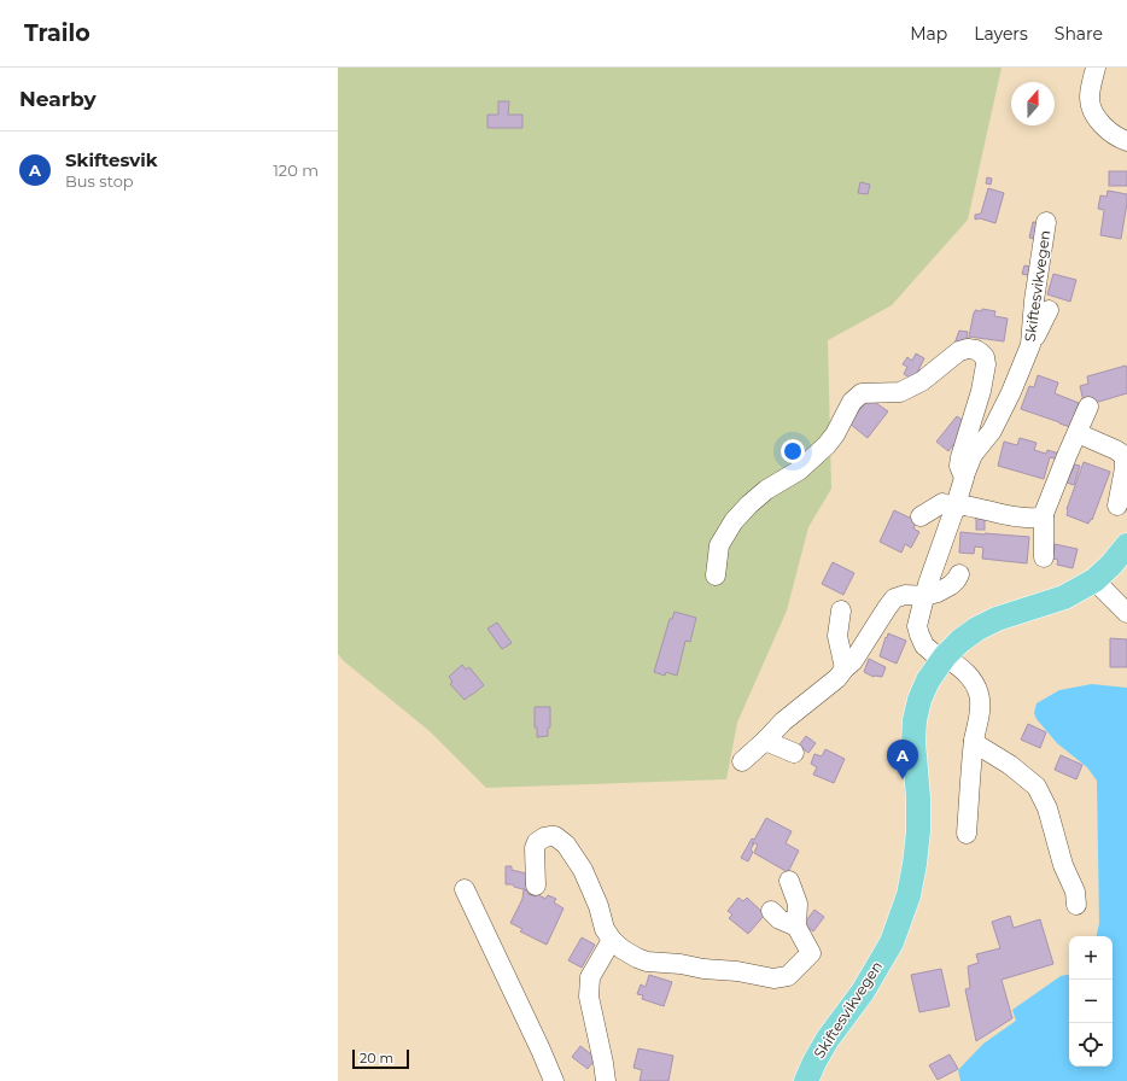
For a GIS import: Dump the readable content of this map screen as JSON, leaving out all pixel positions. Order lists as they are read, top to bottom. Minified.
{"streets":{"main road":["Skiftesvikvegen"]},"scale_bar":"20 m","north":"top","page":{"header":"Trailo","nav":["Map","Layers","Share"],"heading":"Nearby","list":[{"mark":"A","name":"Skiftesvik","note":"Bus stop","value":"120 m"}],"pins":"A","map_buttons":["+","−"],"scale":"20 m"}}
